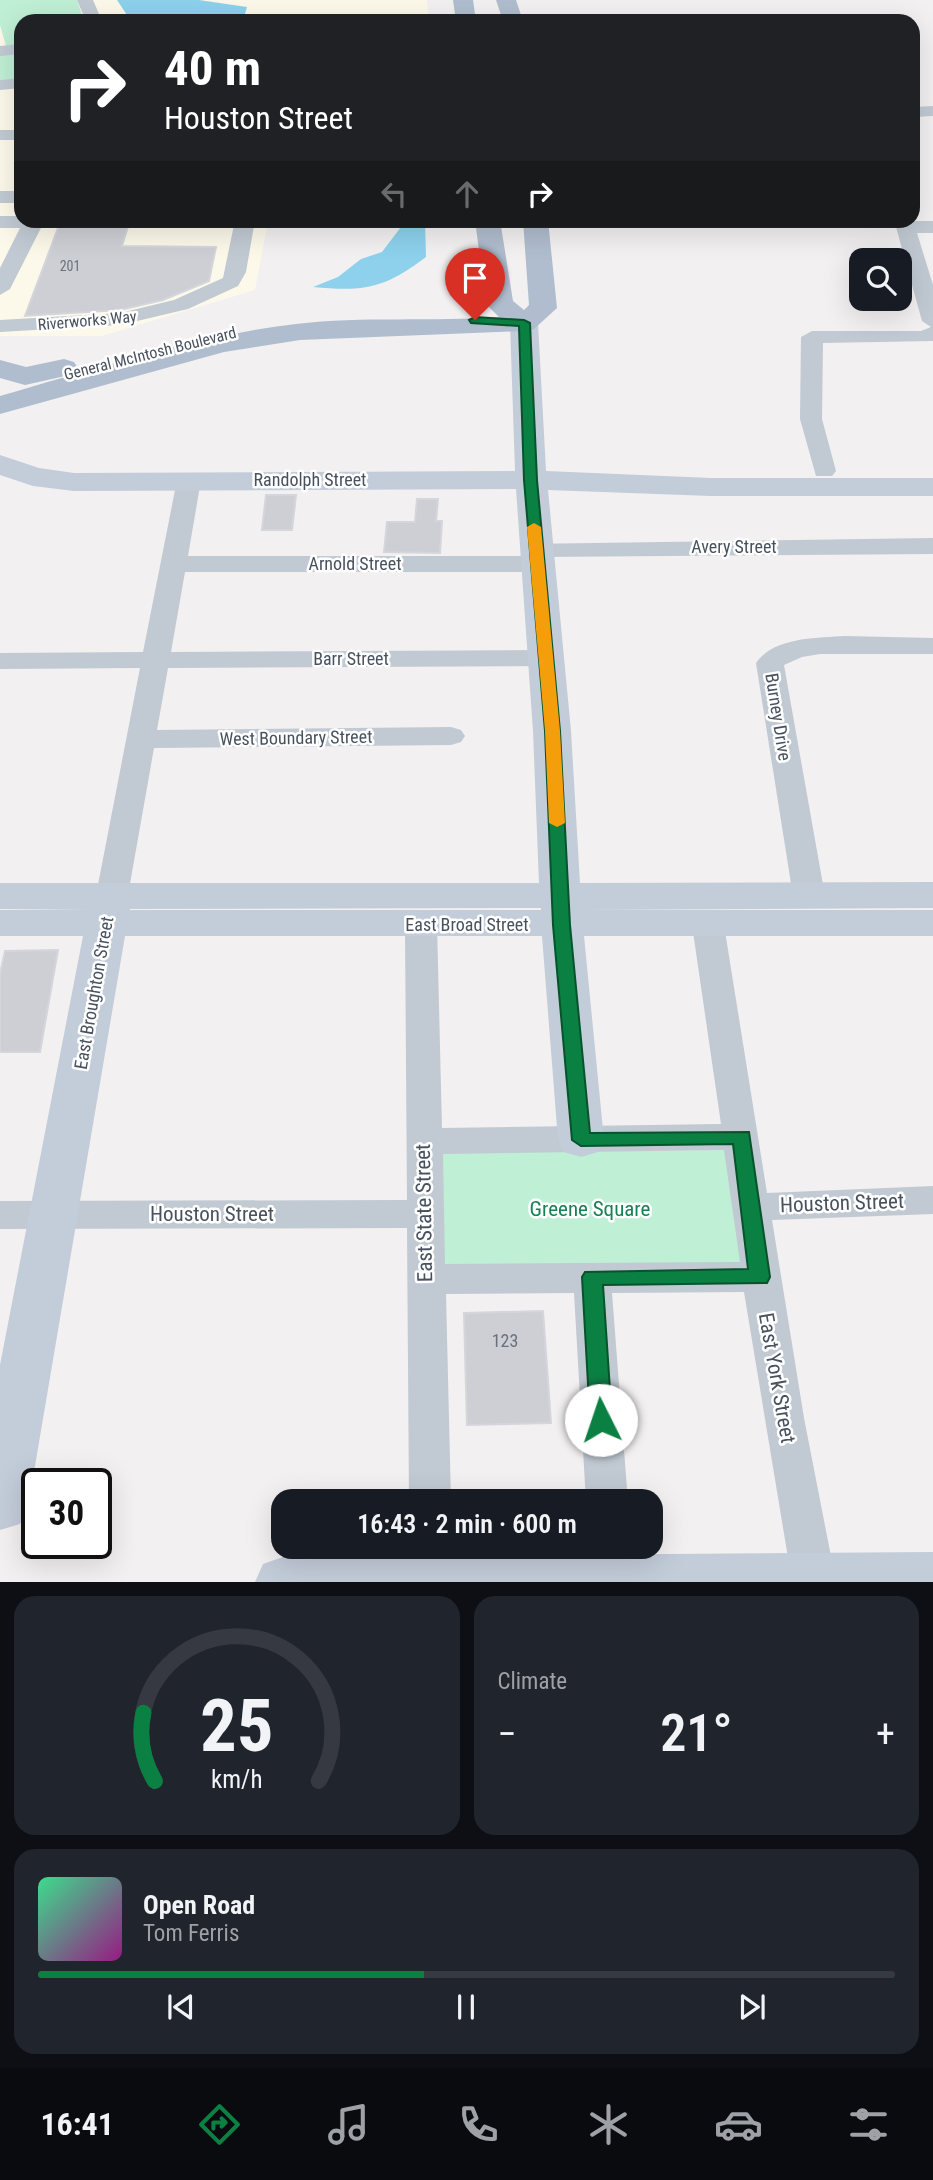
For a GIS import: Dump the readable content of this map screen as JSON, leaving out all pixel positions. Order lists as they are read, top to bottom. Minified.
{"streets":{"main road":["General McIntosh Boulevard","Randolph Street","East Broad Street","East Broughton Street"],"street":["Riverworks Way","Avery Street","Arnold Street","Barr Street","Burney Drive","West Boundary Street","Houston Street","East State Street","East York Street"]},"crossings":[["Randolph Street","East Broughton Street"],["Avery Street","Arnold Street"],["Arnold Street","East Broughton Street"],["Barr Street","East Broughton Street"],["Burney Drive","East Broad Street"],["West Boundary Street","East Broughton Street"],["East Broad Street","East Broughton Street"],["East Broad Street","East State Street"],["East Broad Street","East York Street"],["East Broughton Street","Houston Street"],["Houston Street","East State Street"],["Houston Street","East York Street"]],"parks":["Greene Square"],"house_numbers":["201","123"],"page":{"turn":["40 m","Houston Street"],"limit":"30","trip":"16:43 · 2 min · 600 m","tile":"Climate","heat":["−","21°","+"],"song":["Open Road","Tom Ferris"],"tabs":"16:41","gauge":["25","km/h"]}}
